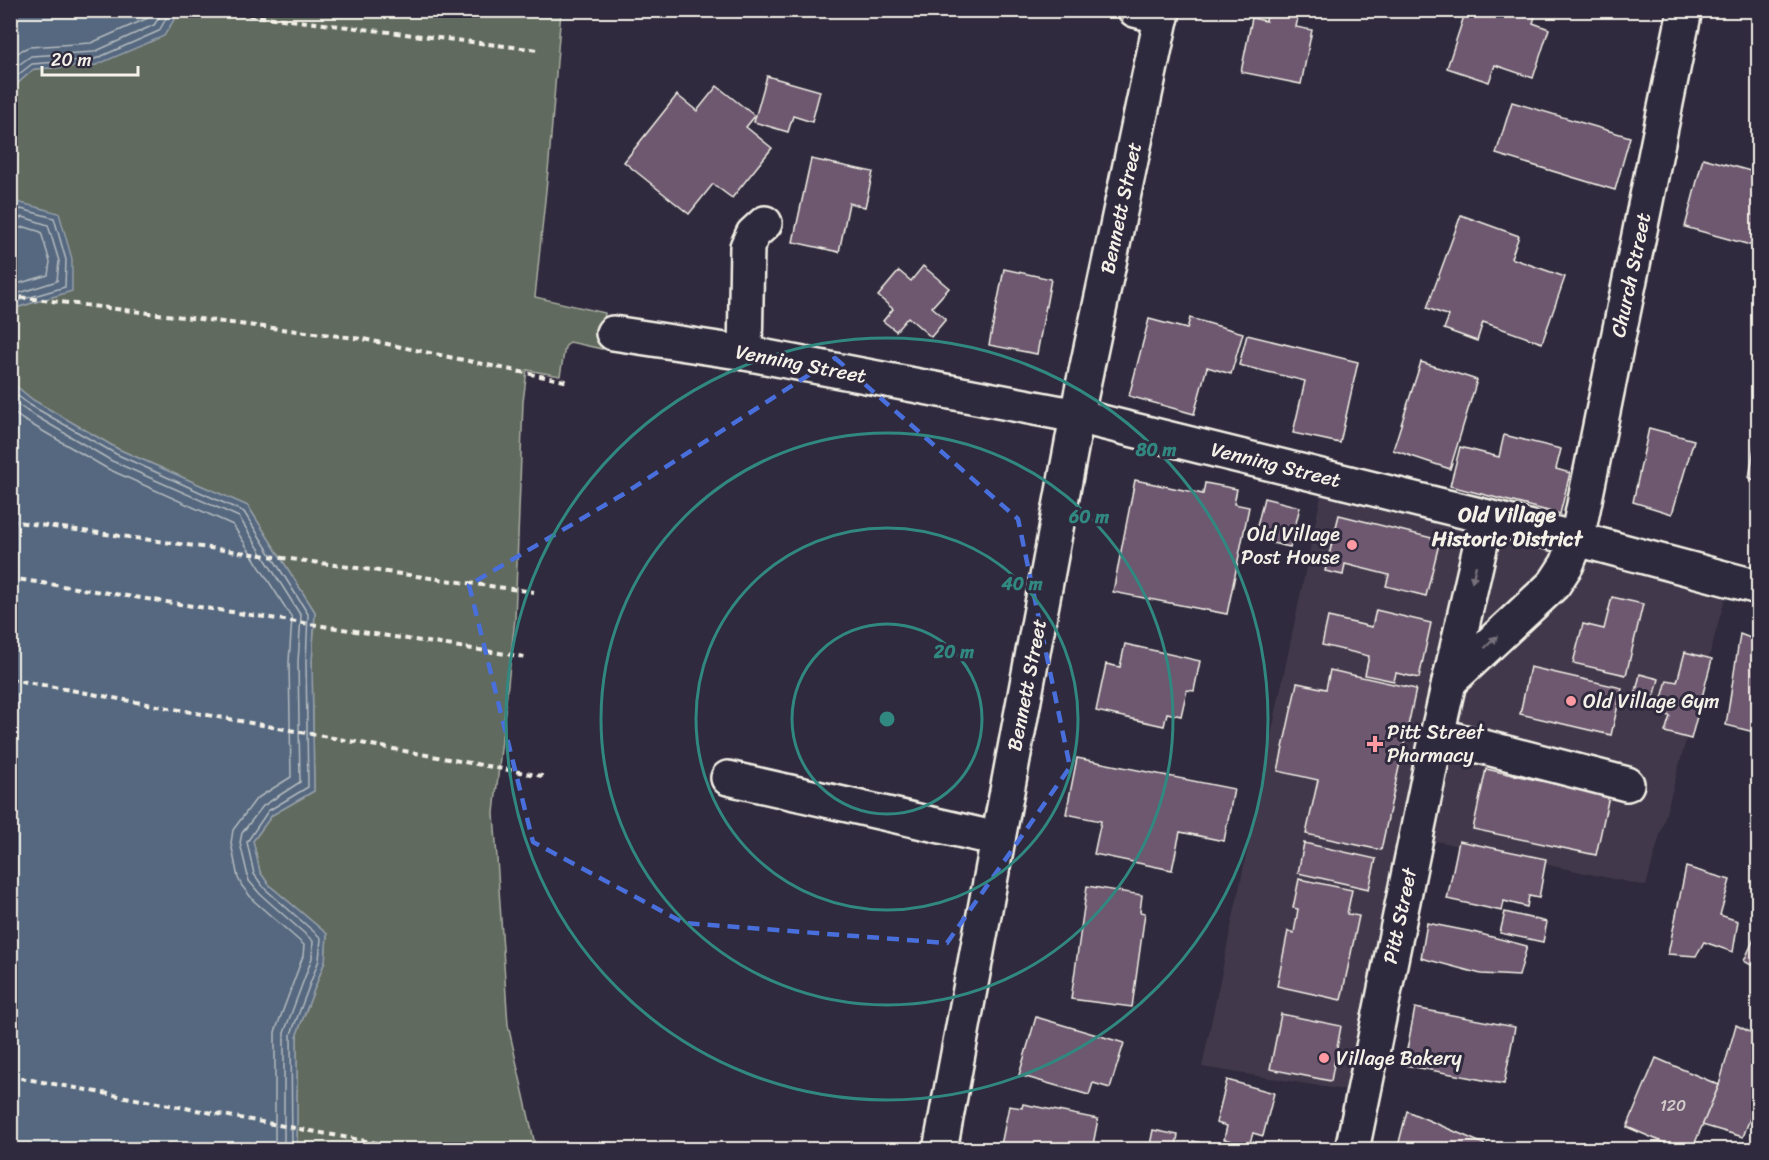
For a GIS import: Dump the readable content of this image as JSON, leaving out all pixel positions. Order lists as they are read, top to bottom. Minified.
{"streets":{"street":["Bennett Street","Church Street","Venning Street","Pitt Street"]},"crossings":[["Bennett Street","Venning Street"],["Church Street","Venning Street"],["Venning Street","Pitt Street"]],"districts":["Old Village Historic District"],"places":{"other":["Old Village Post House","Old Village Gym","Village Bakery"],"health":["Pitt Street Pharmacy"]},"house_numbers":["120"],"scale_bar":"20 m","rings":["80 m","60 m","40 m","20 m"]}
